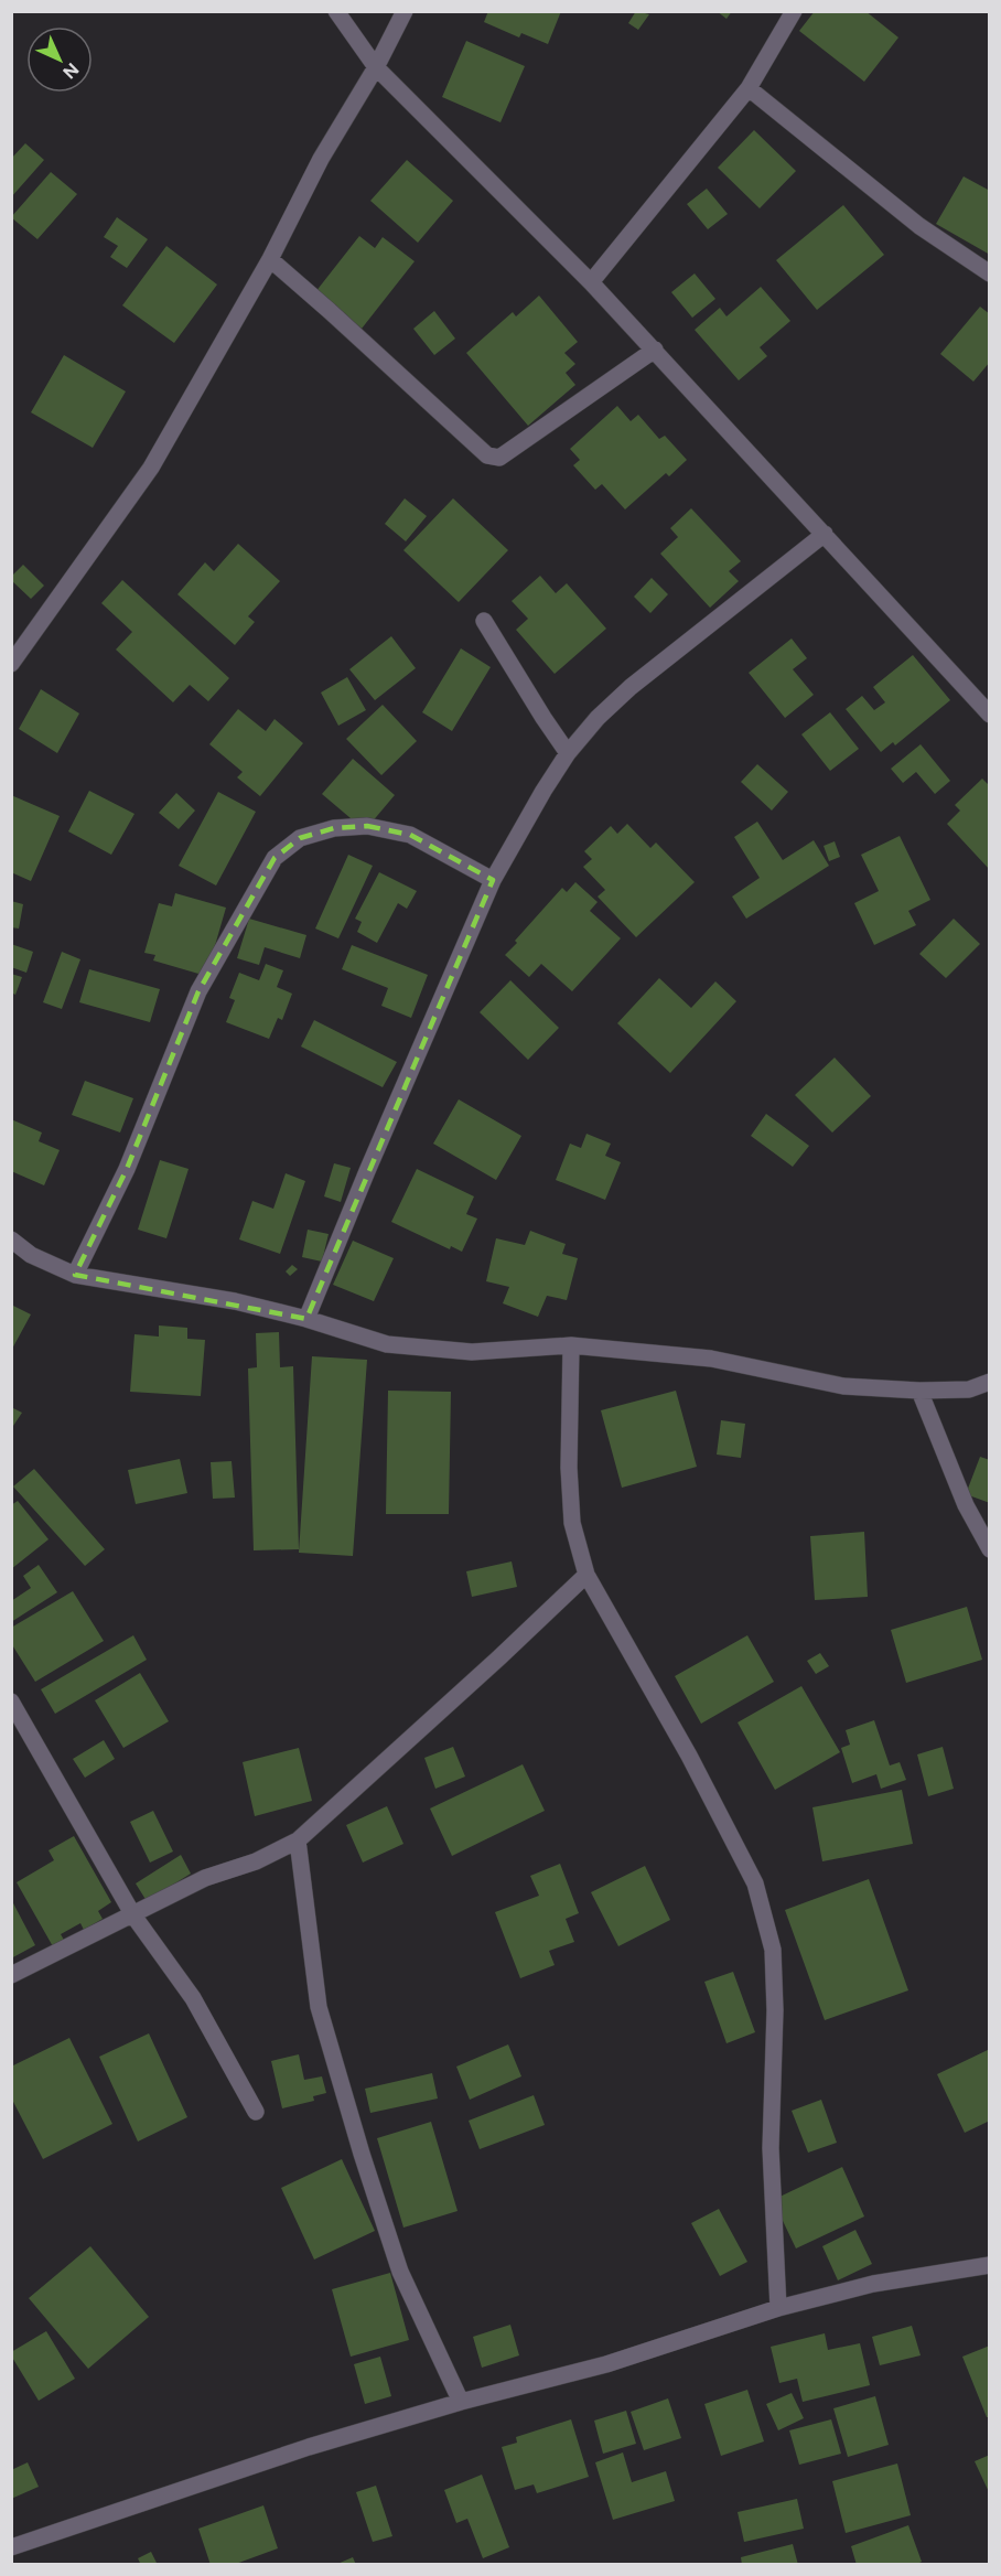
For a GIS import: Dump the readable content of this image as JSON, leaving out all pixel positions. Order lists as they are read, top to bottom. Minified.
{"north":"bottom right"}
